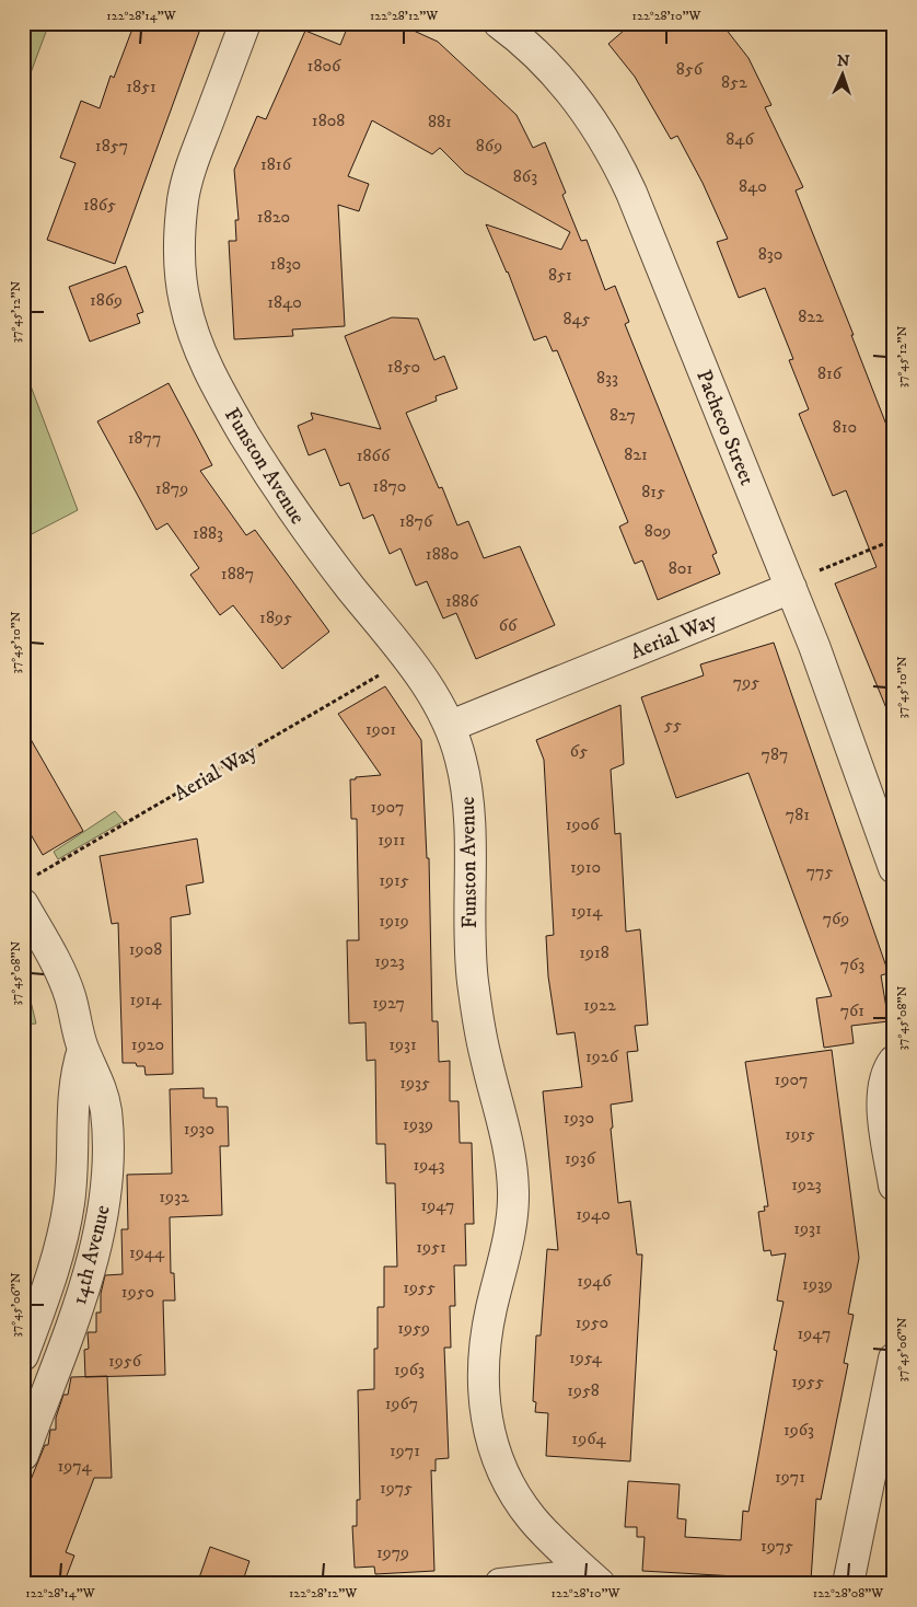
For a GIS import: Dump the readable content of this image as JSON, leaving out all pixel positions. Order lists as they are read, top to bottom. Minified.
{"streets":{"street":["Pacheco Street","Funston Avenue","Aerial Way","14th Avenue"]},"crossings":[["Pacheco Street","Aerial Way"],["Funston Avenue","Aerial Way"]],"house_numbers":["1806","856","852","1851","1808","881","846","1857","869","1816","863","840","1865","1820","830","1830","851","1869","1840","822","845","1850","816","833","827","810","1877","821","1866","1870","1879","815","1876","809","1883","1880","801","1887","1886","1895","66","795","55","1901","65","787","1907","781","1906","1911","1910","775","1915","1914","769","1919","1908","1918","1923","763","1914","1927","1922","761","1920","1931","1926","1907","1935","1930","1939","1930","1915","1936","1943","1923","1932","1947","1940","1931","1951","1944","1946","1939","1955","1950","1950","1959","1947","1954","1956","1963","1955","1958","1967","1963","1964","1971","1974","1971","1975","1975","1979"],"north":"top","coordinates":["122°28'14\"W","122°28'12\"W","122°28'10\"W","37°45'12\"N","37°45'10\"N","37°45'08\"N","37°45'06\"N","122°28'08\"W"]}
